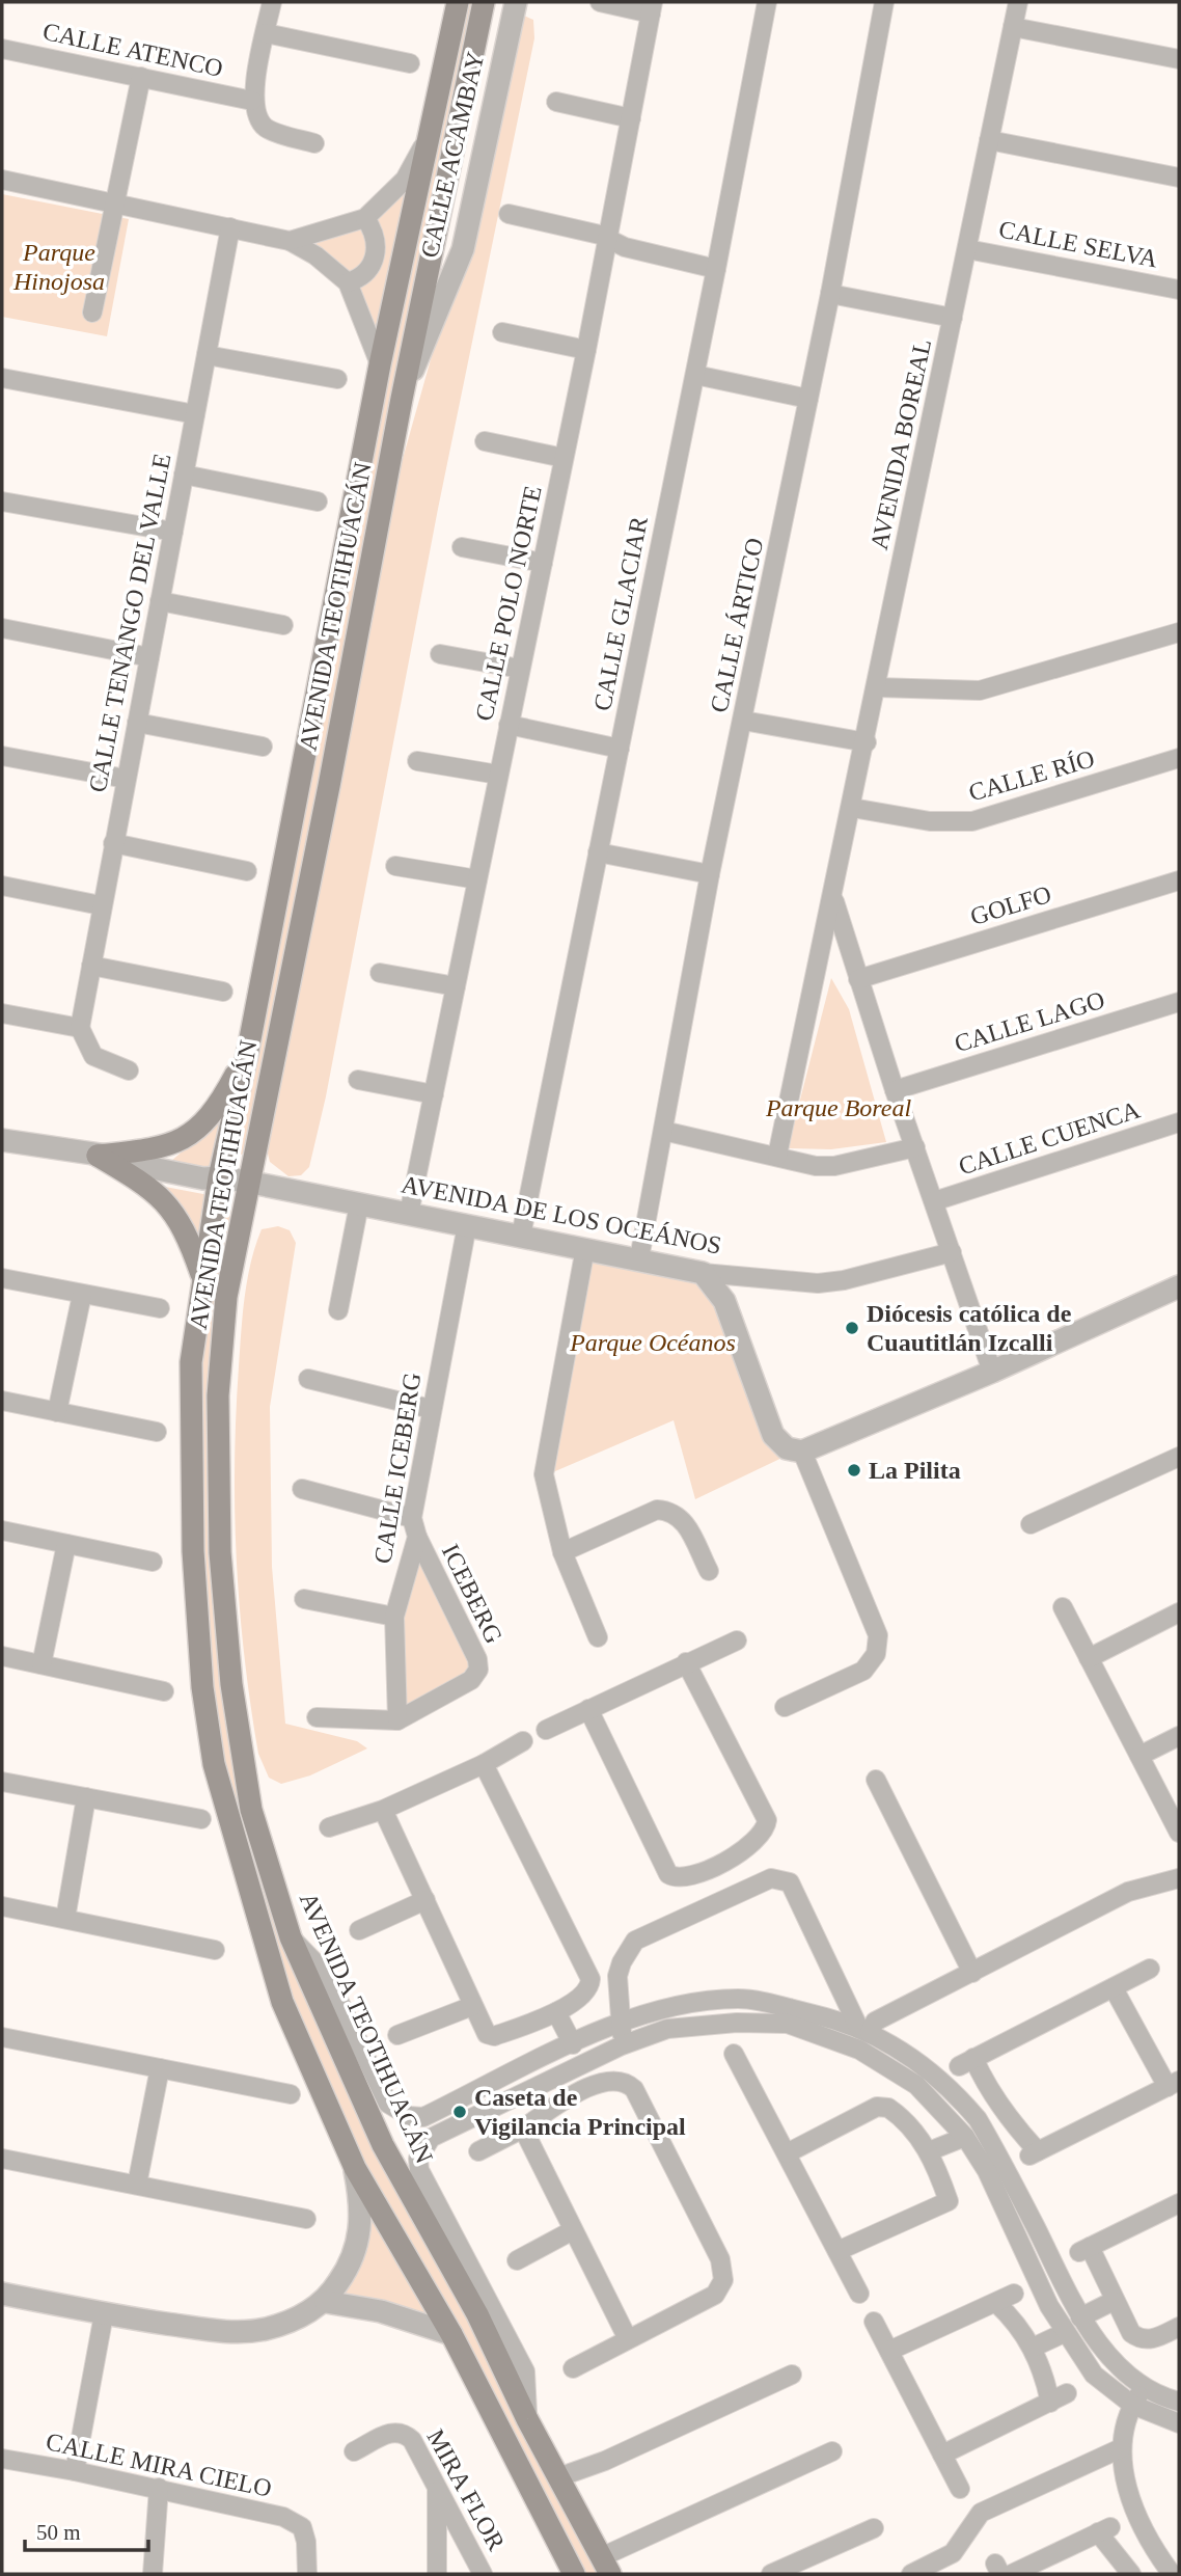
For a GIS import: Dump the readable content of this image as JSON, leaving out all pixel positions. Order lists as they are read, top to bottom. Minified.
{"streets":{"main road":["AVENIDA TEOTIHUACÁN"],"street":["CALLE ATENCO","CALLE ACAMBAY","CALLE SELVA","AVENIDA BOREAL","CALLE POLO NORTE","CALLE GLACIAR","CALLE TENANGO DEL VALLE","CALLE ÁRTICO","CALLE RÍO","GOLFO","CALLE LAGO","CALLE CUENCA","AVENIDA DE LOS OCEÁNOS","CALLE ICEBERG","ICEBERG","CALLE MIRA CIELO","MIRA FLOR"]},"crossings":[["CALLE ACAMBAY","AVENIDA TEOTIHUACÁN"],["CALLE SELVA","AVENIDA BOREAL"],["AVENIDA BOREAL","CALLE RÍO"],["AVENIDA BOREAL","GOLFO"],["AVENIDA BOREAL","CALLE LAGO"],["AVENIDA BOREAL","CALLE CUENCA"],["AVENIDA BOREAL","AVENIDA DE LOS OCEÁNOS"],["CALLE POLO NORTE","AVENIDA DE LOS OCEÁNOS"],["AVENIDA TEOTIHUACÁN","AVENIDA DE LOS OCEÁNOS"],["CALLE GLACIAR","AVENIDA DE LOS OCEÁNOS"],["CALLE ÁRTICO","AVENIDA DE LOS OCEÁNOS"],["AVENIDA DE LOS OCEÁNOS","CALLE ICEBERG"],["CALLE ICEBERG","ICEBERG"]],"parks":["Parque Hinojosa","Parque Boreal","Parque Océanos"],"places":["Diócesis católica de Cuautitlán Izcalli","La Pilita","Caseta de Vigilancia Principal"],"scale_bar":"50 m"}
